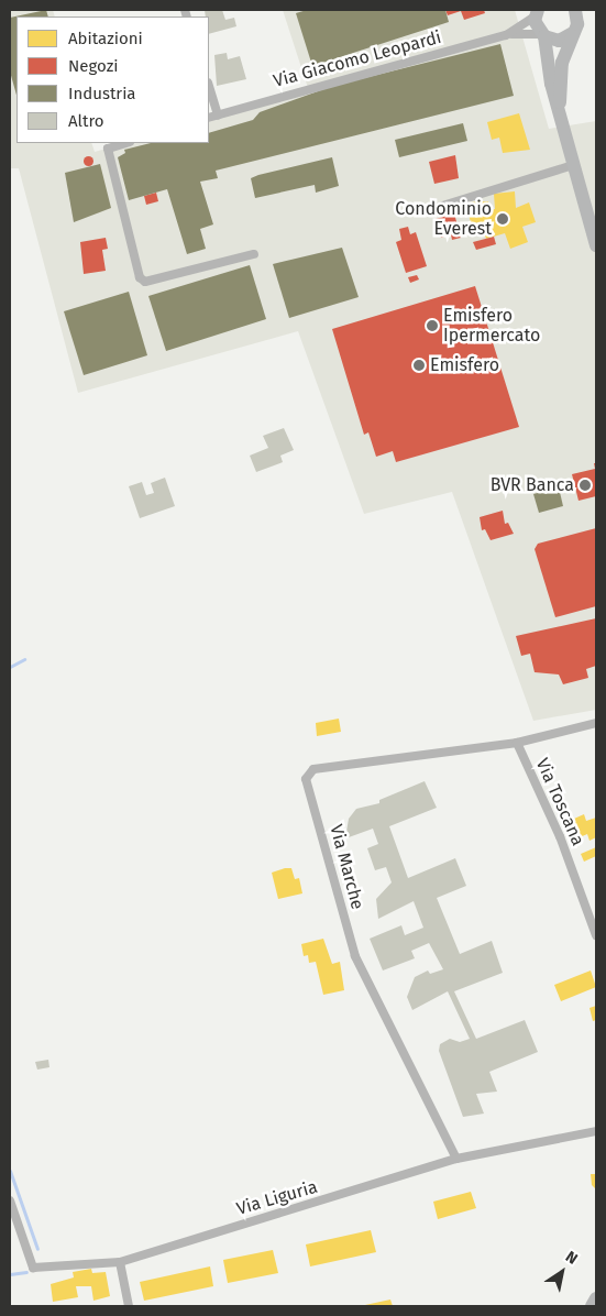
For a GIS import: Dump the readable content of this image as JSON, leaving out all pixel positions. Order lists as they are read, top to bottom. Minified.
{"streets":{"street":["Via Giacomo Leopardi","Via Toscana","Via Marche","Via Liguria"]},"crossings":[["Via Toscana","Via Marche"],["Via Marche","Via Liguria"]],"places":["Condominio Everest","Emisfero Ipermercato","Emisfero","BVR Banca"],"legend":["Abitazioni","Negozi","Industria","Altro"],"north":"top right"}
